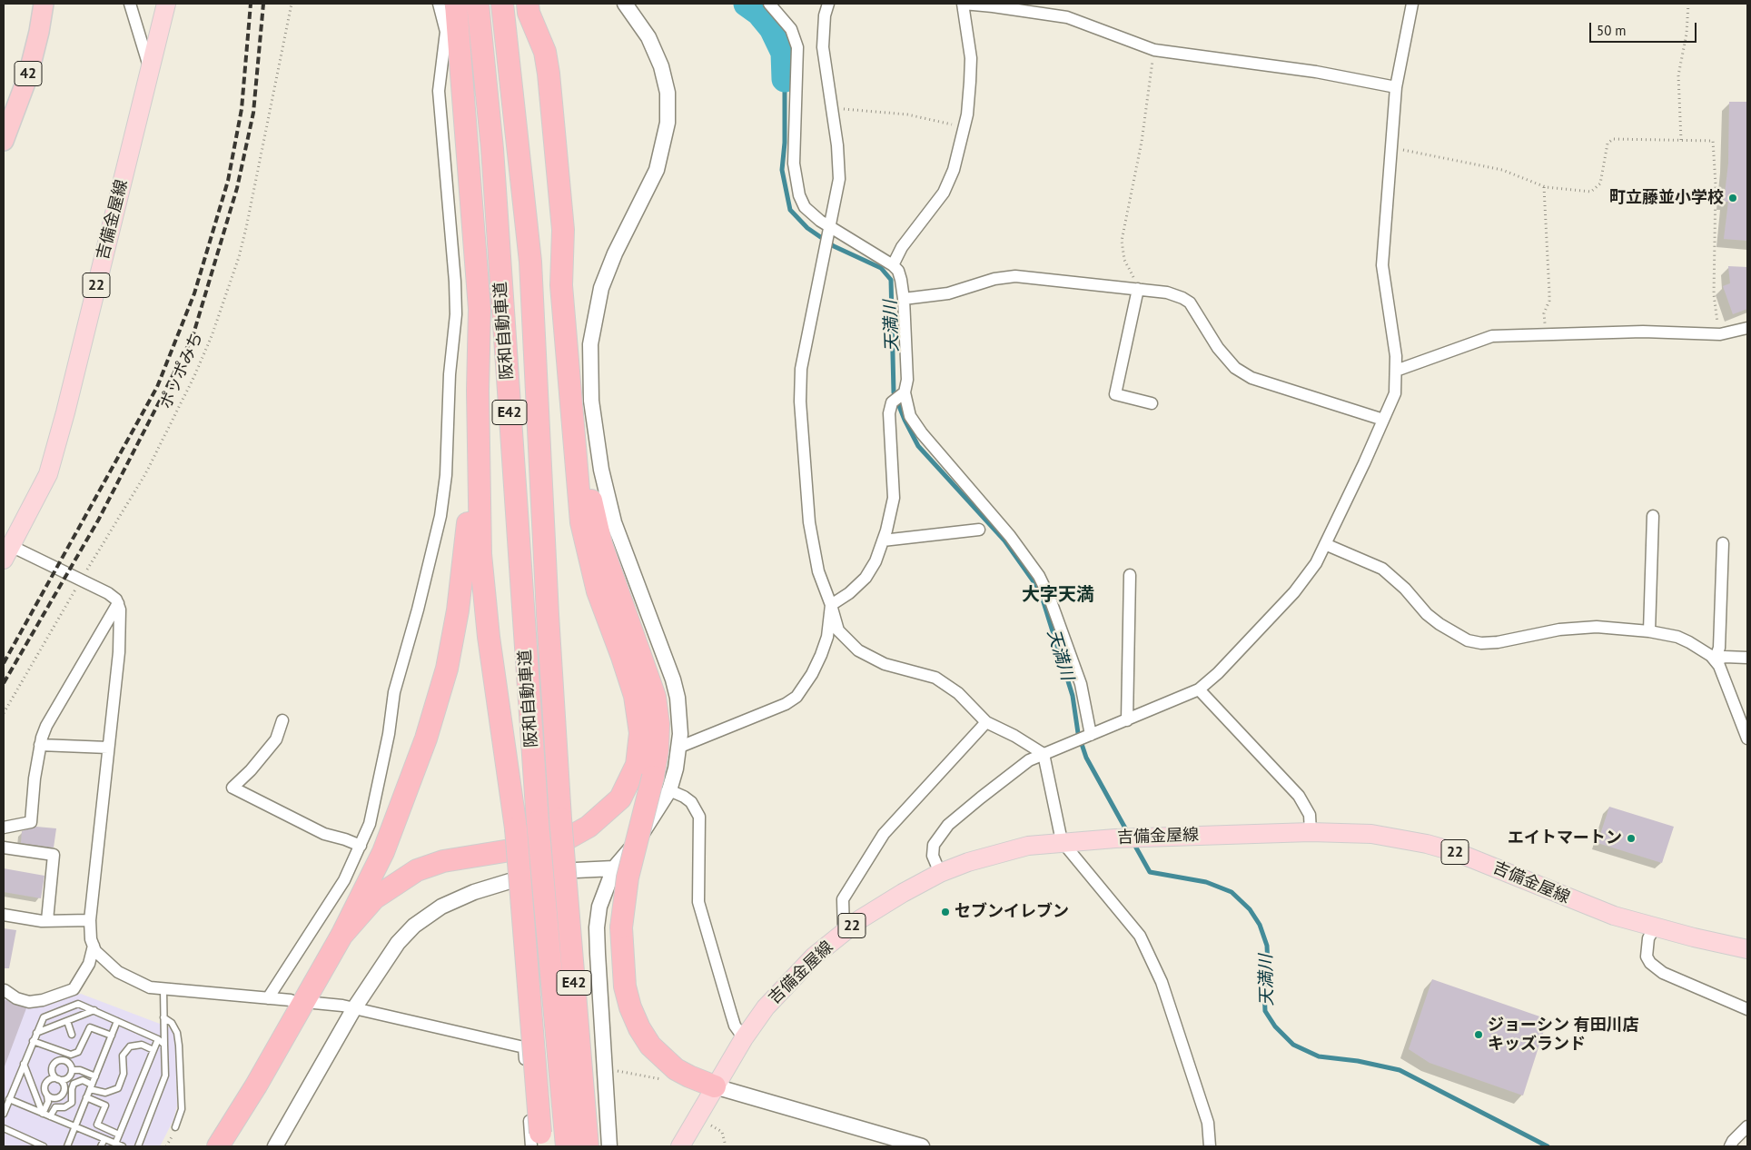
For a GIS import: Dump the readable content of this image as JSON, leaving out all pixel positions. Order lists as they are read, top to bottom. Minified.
{"streets":{"highway":["42","阪和自動車道","E42"],"main road":["吉備金屋線","22"],"path":["ポッポみち"]},"districts":["大字天満"],"water":["天満川"],"places":["町立藤並小学校","エイトマートン","セブンイレブン","ジョーシン 有田川店 キッズランド"],"scale_bar":"50 m"}
